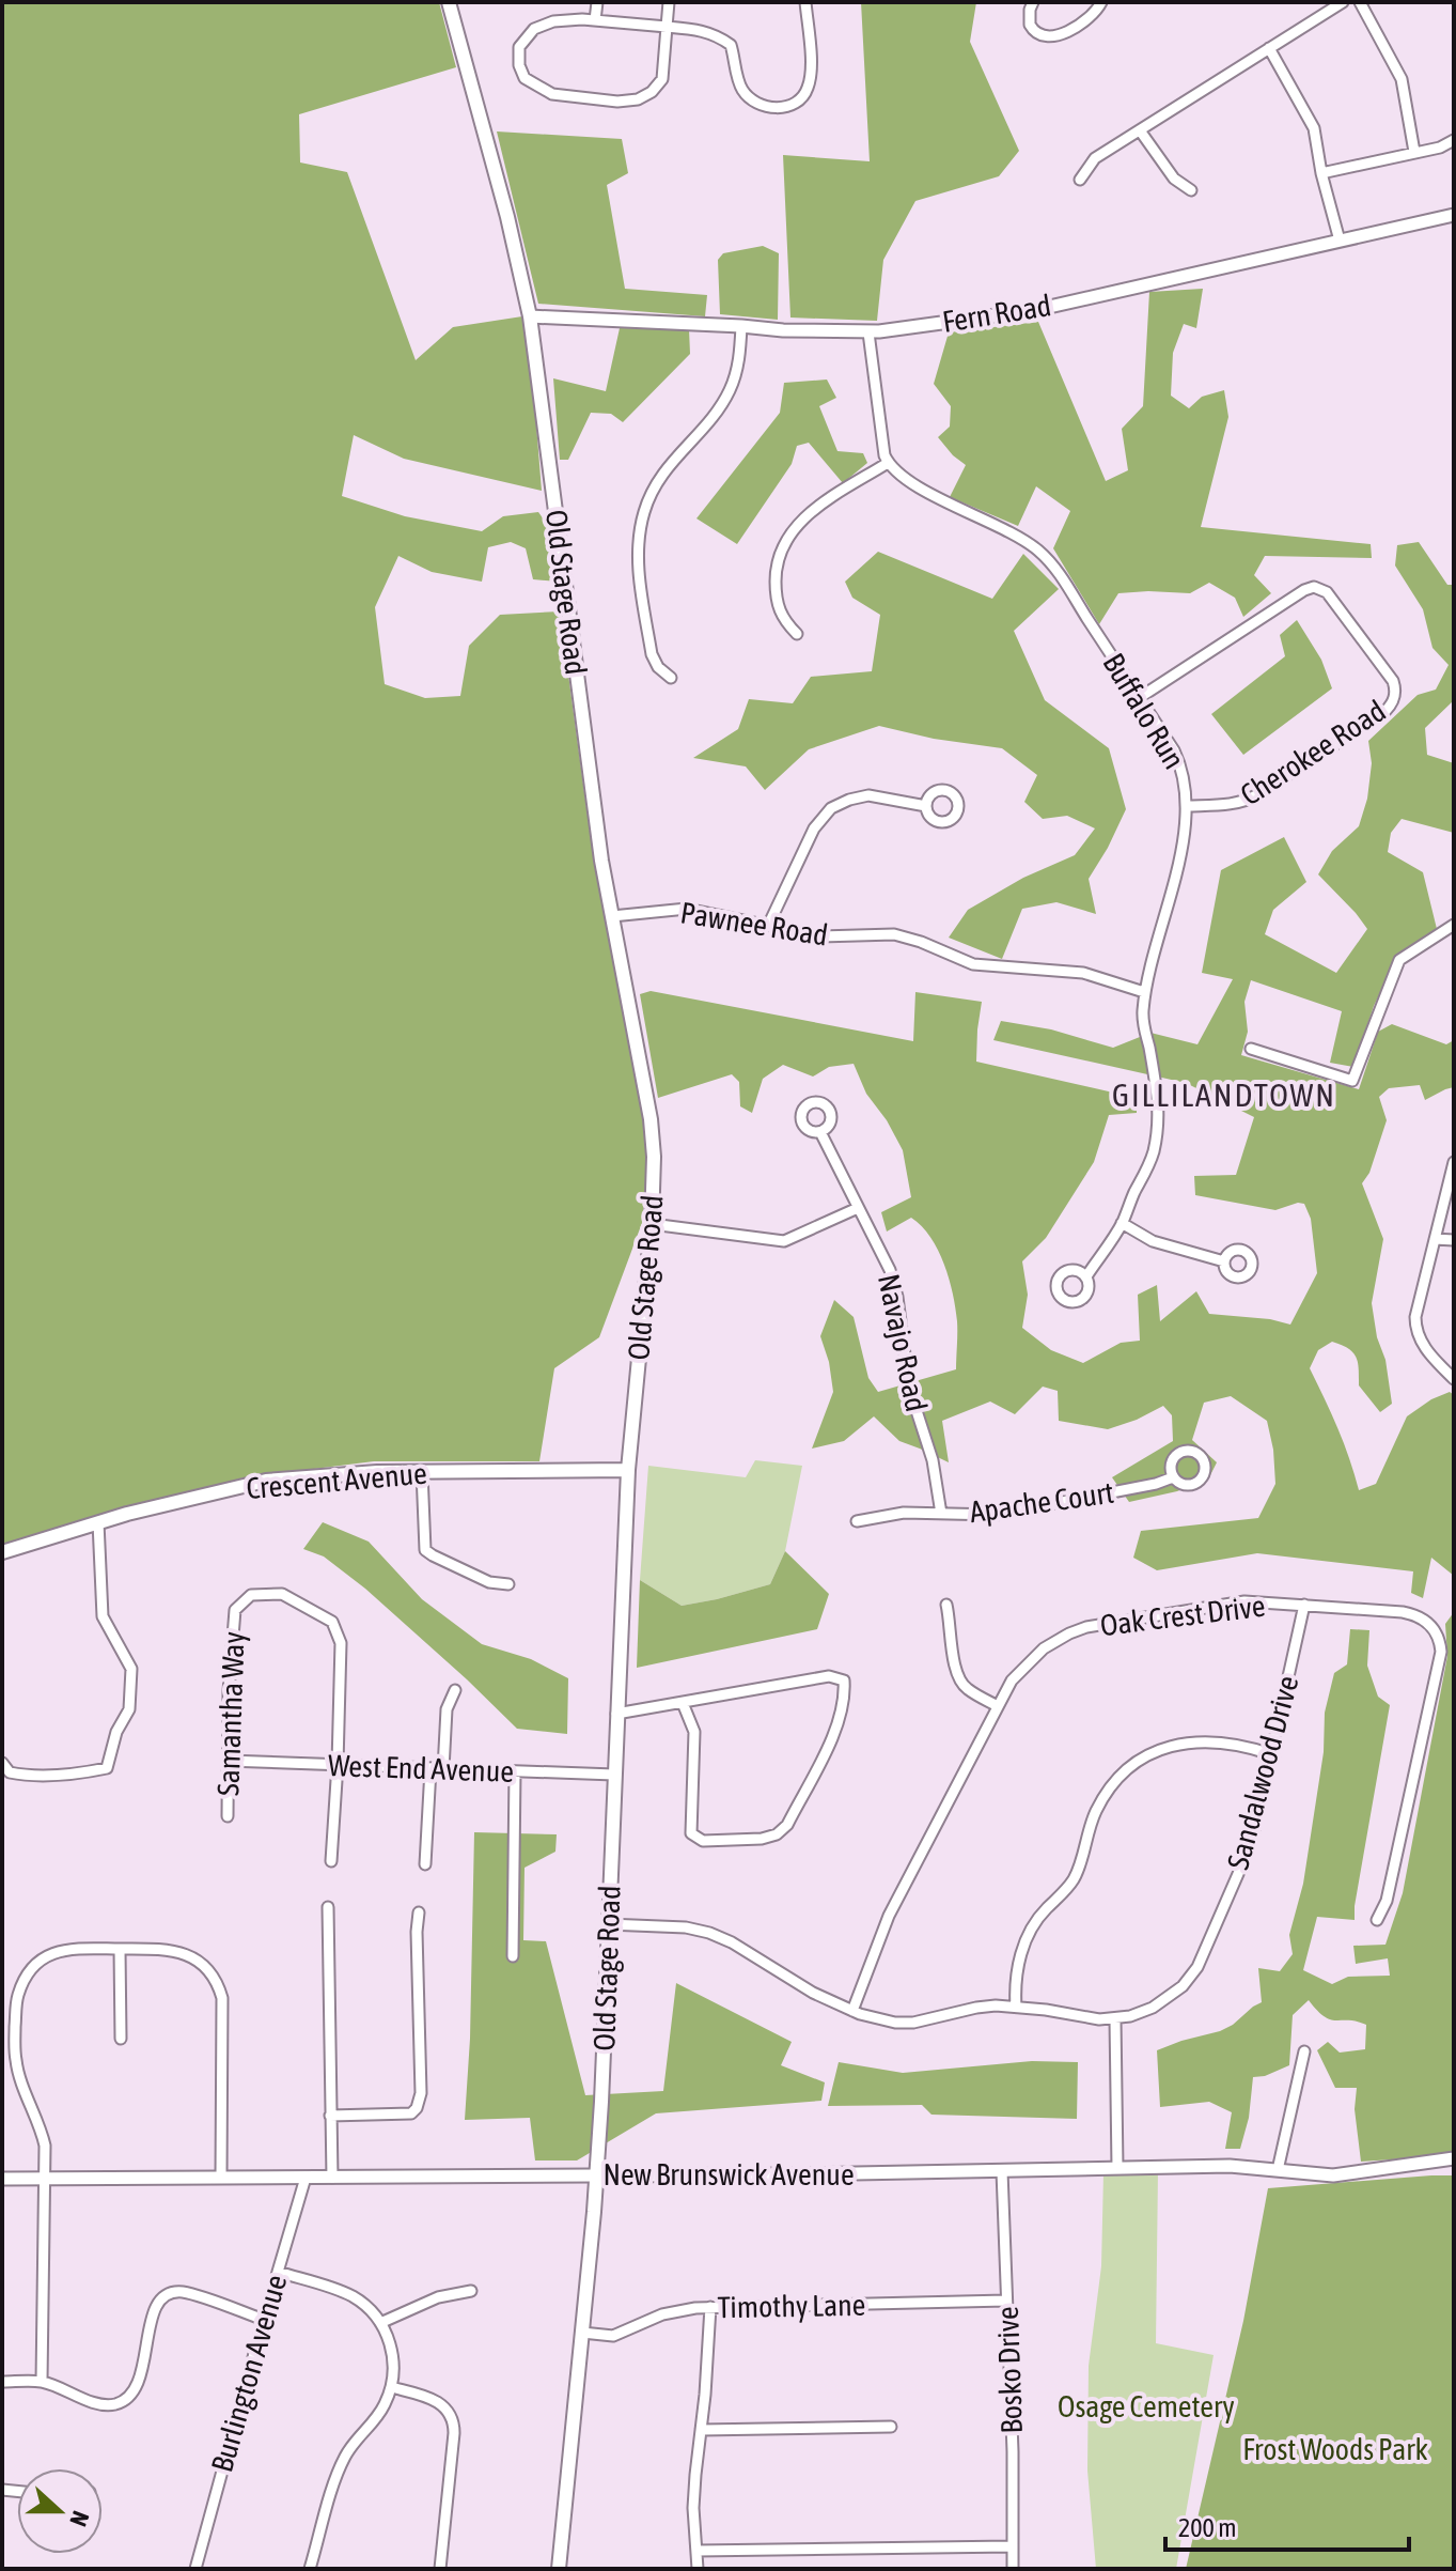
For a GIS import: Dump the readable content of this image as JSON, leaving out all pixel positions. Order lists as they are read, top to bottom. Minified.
{"streets":{"main road":["Old Stage Road","Crescent Avenue"],"street":["Fern Road","Buffalo Run","Cherokee Road","Pawnee Road","Navajo Road","Apache Court","Oak Crest Drive","Samantha Way","West End Avenue","Sandalwood Drive","New Brunswick Avenue","Timothy Lane","Bosko Drive","Burlington Avenue"]},"crossings":[["Fern Road","Old Stage Road"],["Old Stage Road","Pawnee Road"],["Old Stage Road","Crescent Avenue"],["Old Stage Road","West End Avenue"],["Old Stage Road","Sandalwood Drive"],["Old Stage Road","New Brunswick Avenue"],["Old Stage Road","Timothy Lane"],["Buffalo Run","Cherokee Road"],["Buffalo Run","Pawnee Road"],["Navajo Road","Apache Court"],["Oak Crest Drive","Sandalwood Drive"],["Samantha Way","West End Avenue"],["New Brunswick Avenue","Bosko Drive"],["New Brunswick Avenue","Burlington Avenue"],["Timothy Lane","Bosko Drive"]],"districts":["GILLILANDTOWN"],"parks":["Osage Cemetery","Frost Woods Park"],"scale_bar":"200 m","north":"right"}
